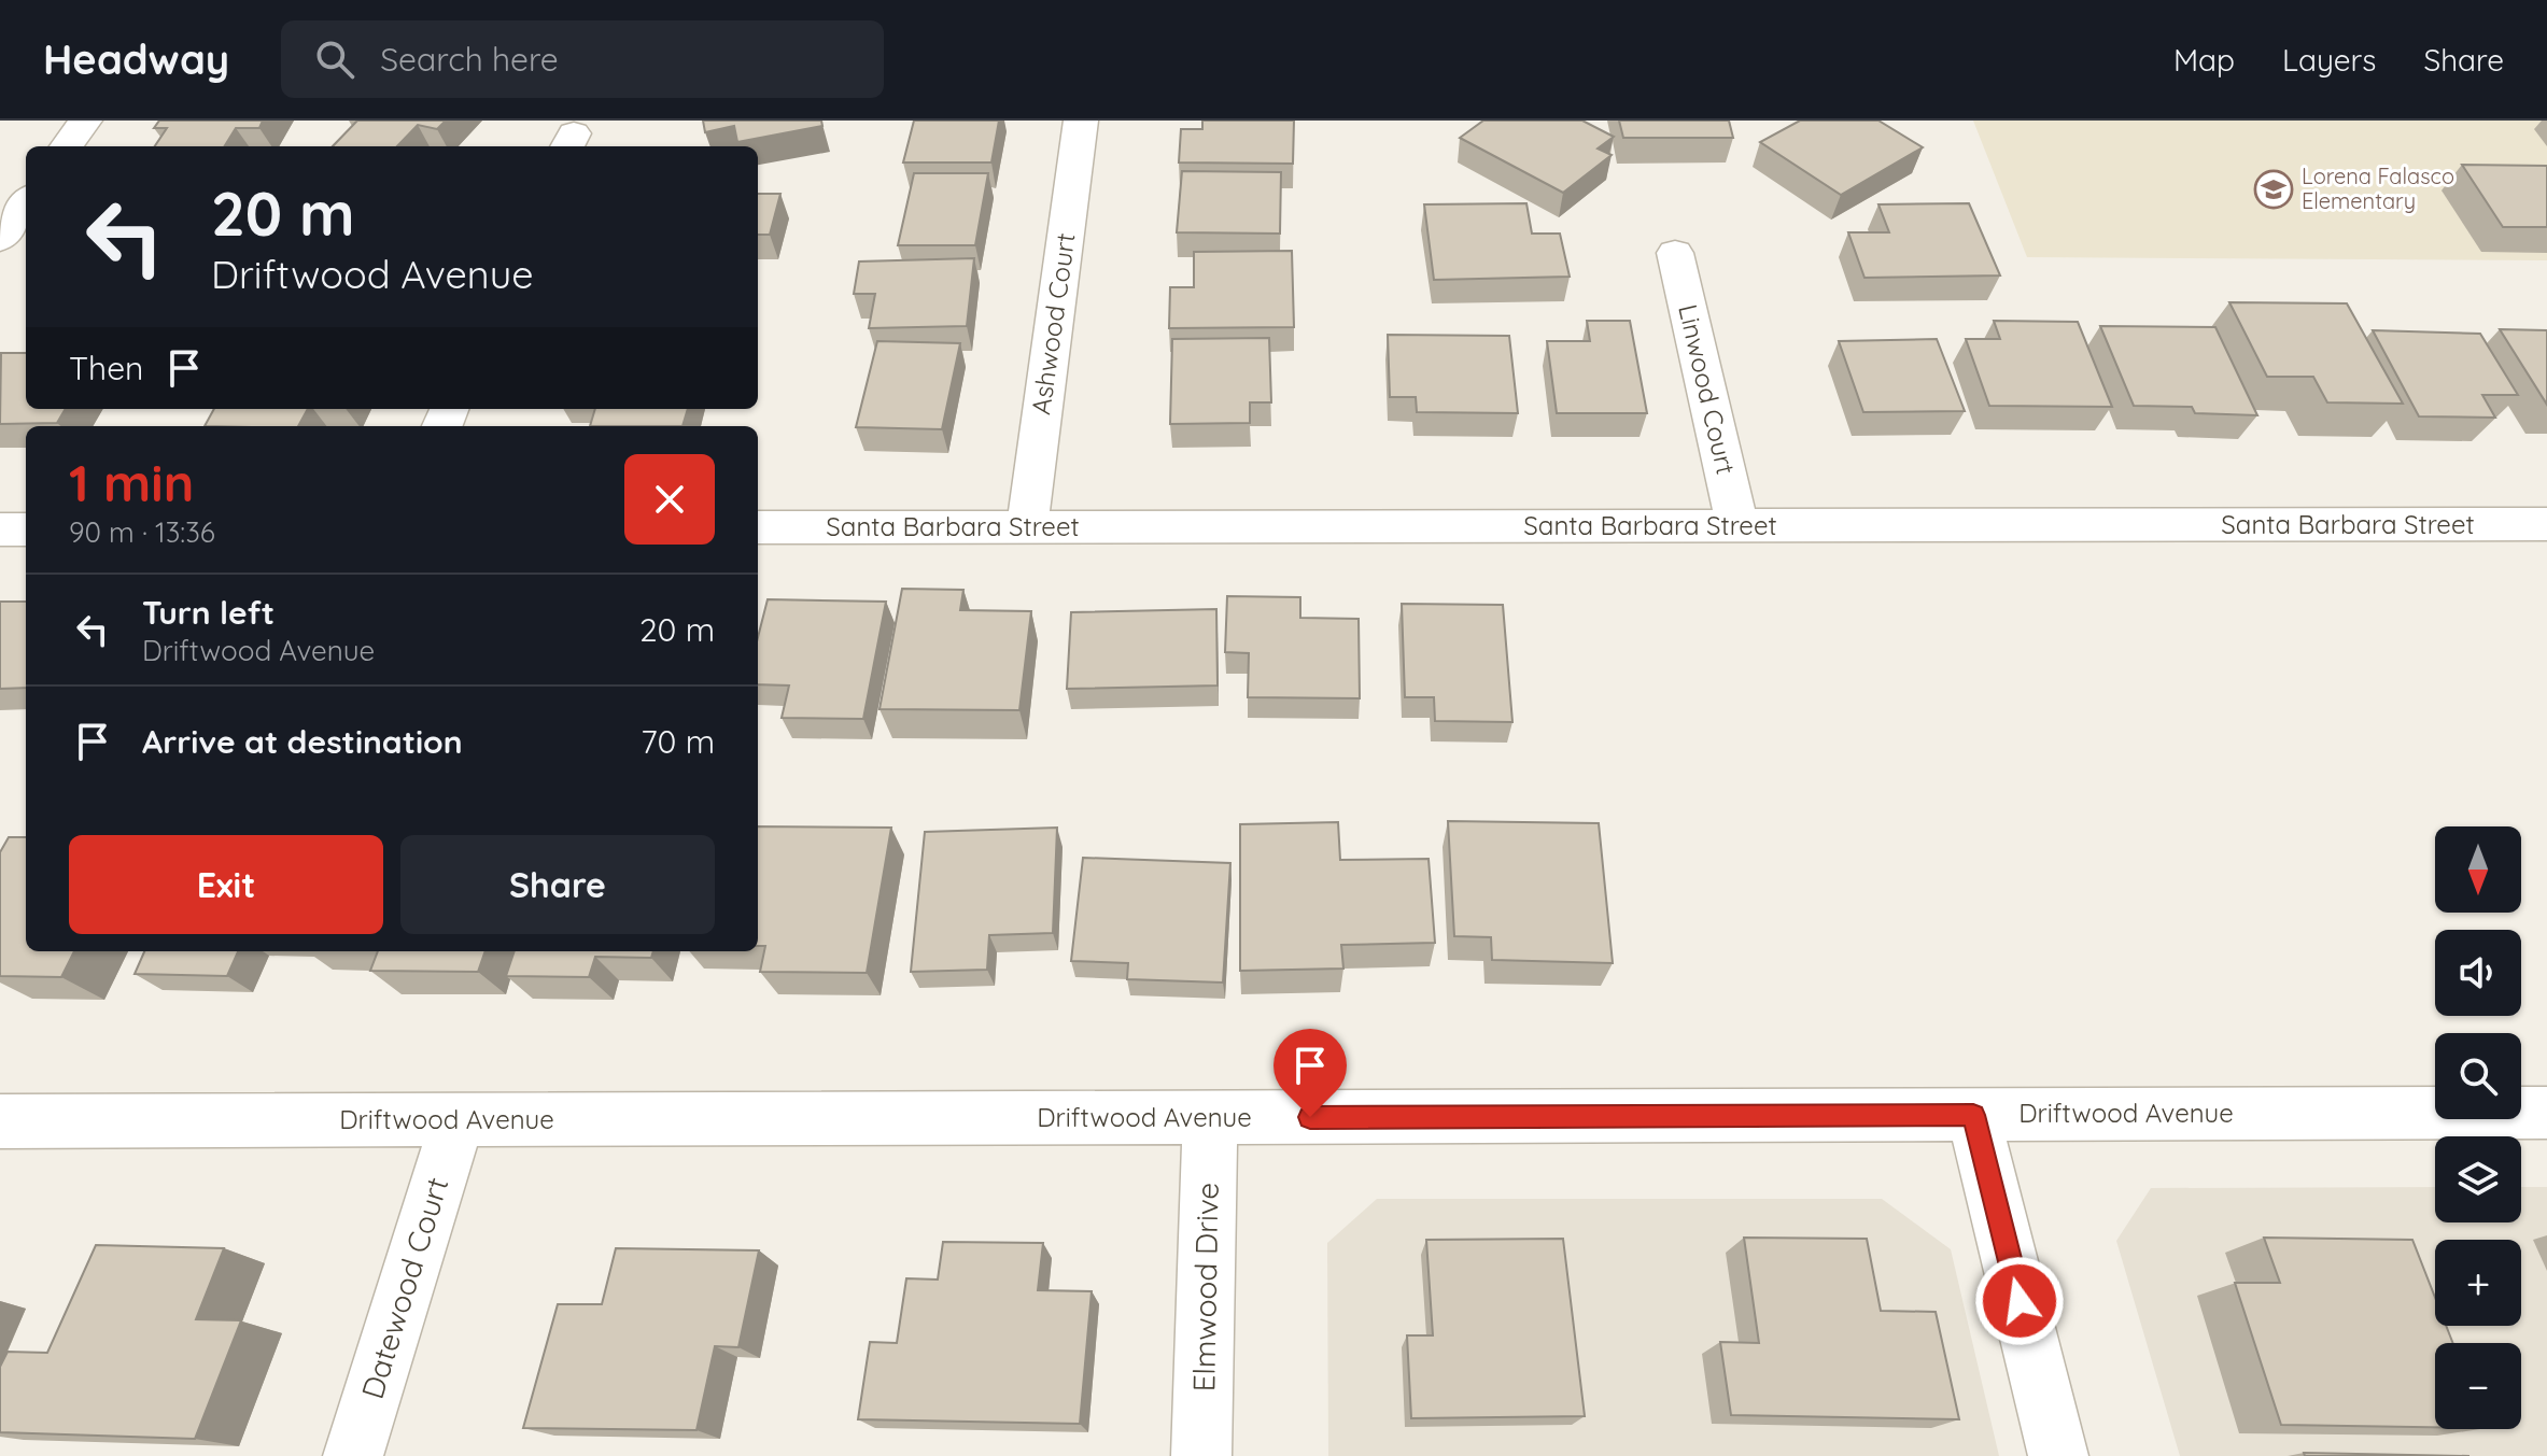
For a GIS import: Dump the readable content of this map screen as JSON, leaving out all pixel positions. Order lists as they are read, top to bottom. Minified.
{"streets":{"street":["Ashwood Court","Linwood Court","Santa Barbara Street","Driftwood Avenue","Elmwood Drive","Datewood Court"]},"crossings":[["Ashwood Court","Santa Barbara Street"],["Linwood Court","Santa Barbara Street"],["Driftwood Avenue","Elmwood Drive"],["Driftwood Avenue","Datewood Court"]],"places":{"school or university":["Lorena Falasco Elementary"]},"north":"bottom","page":{"header":"Headway","search":"Search here","nav":["Map","Layers","Share"],"turn":["20 m","Driftwood Avenue"],"then":"Then","heading":["1 min","90 m · 13:36"],"list":[{"name":"Turn left","note":"Driftwood Avenue","value":"20 m"},{"name":"Arrive at destination","value":"70 m"}],"buttons":["Exit","Share"],"map_buttons":["+","−"]}}
